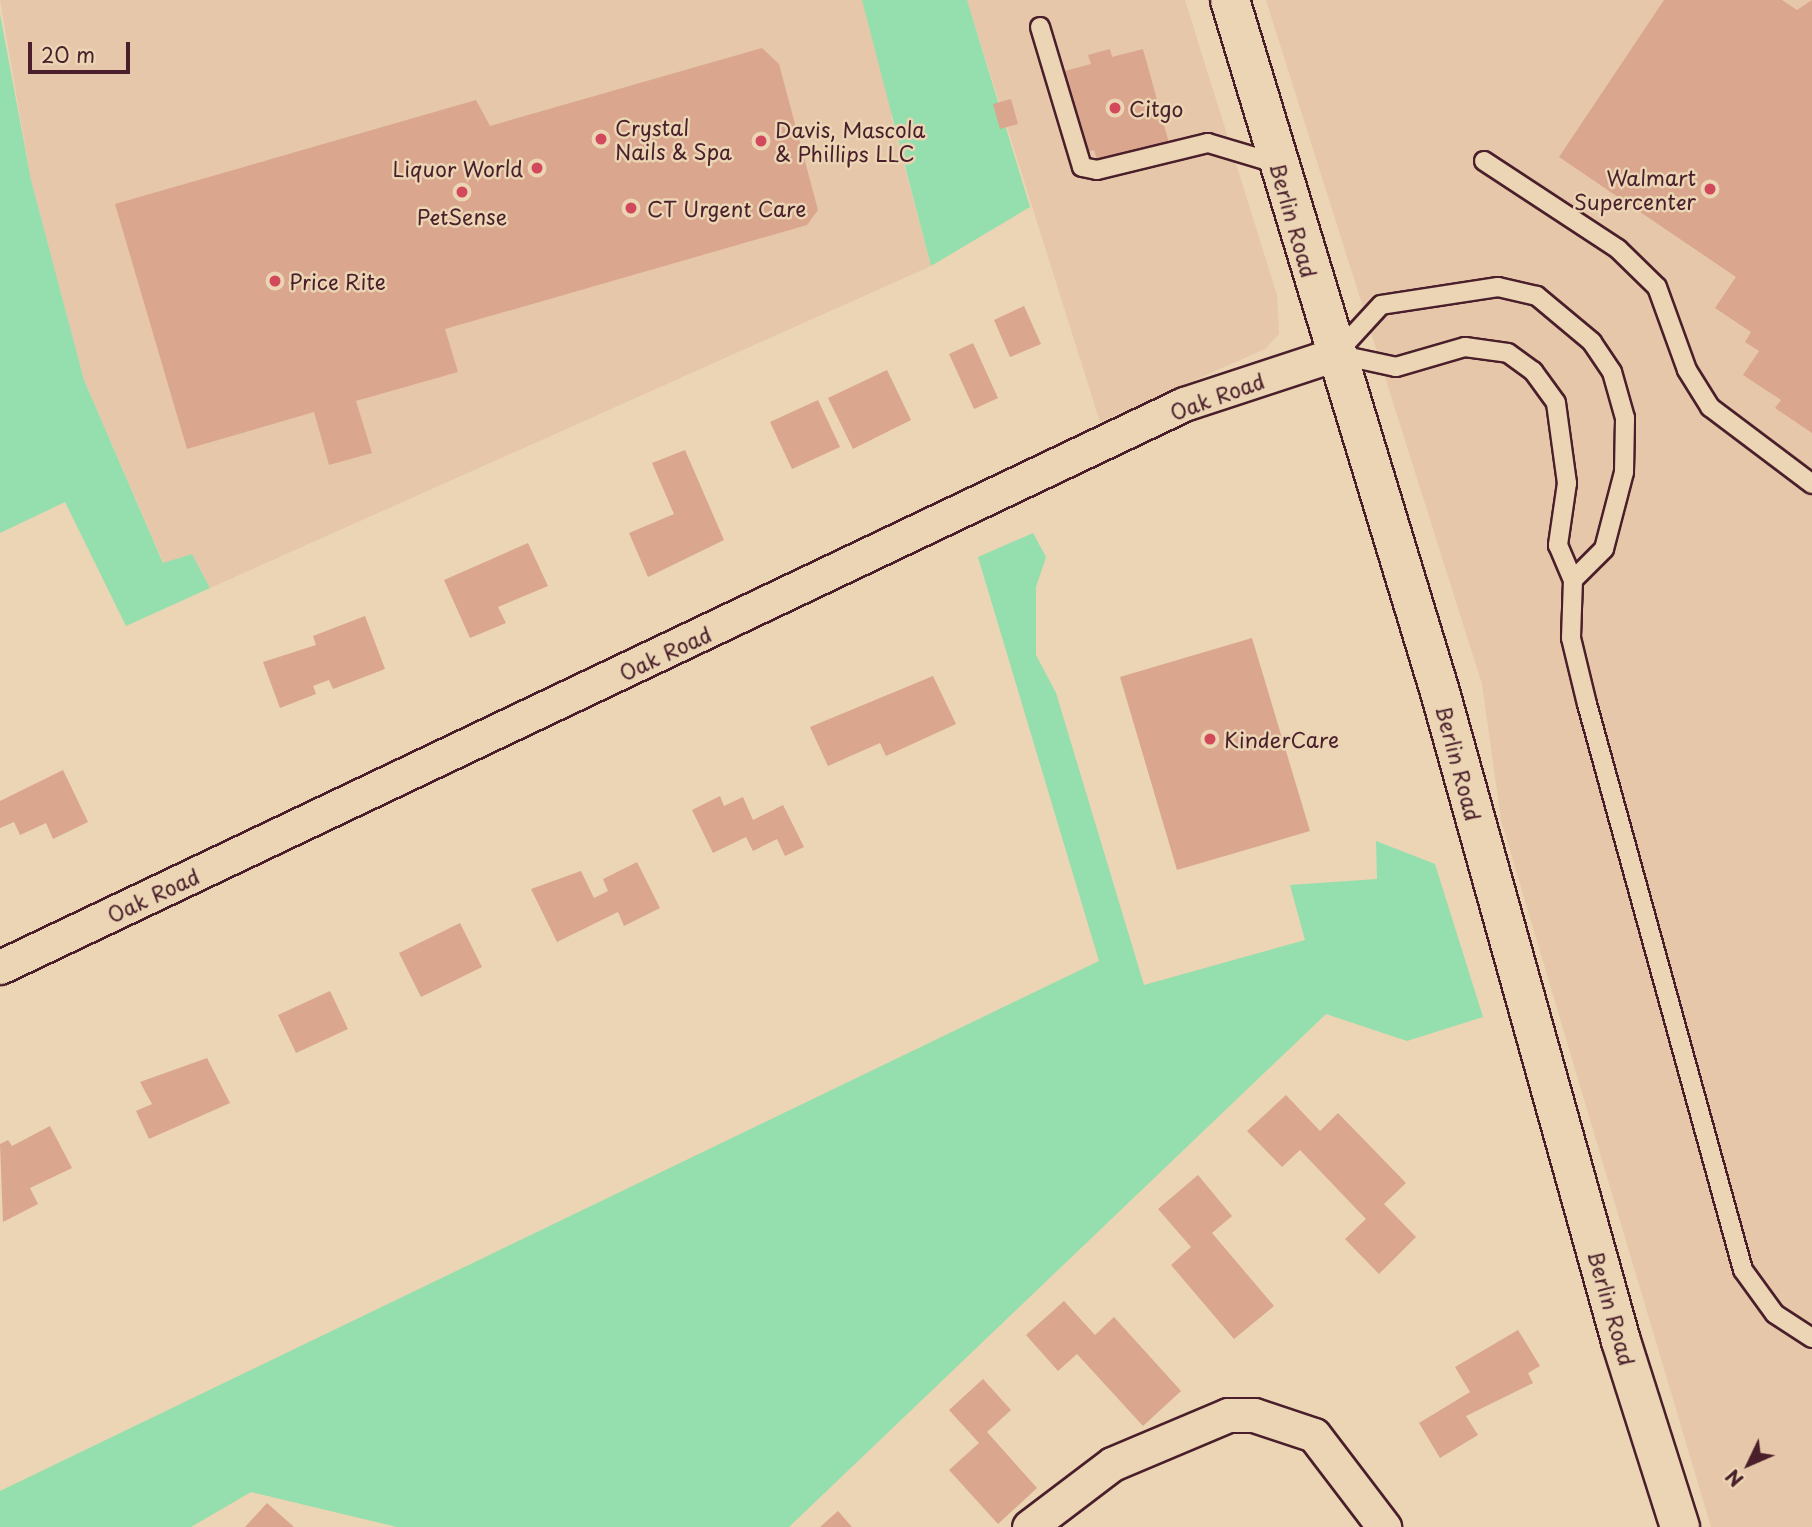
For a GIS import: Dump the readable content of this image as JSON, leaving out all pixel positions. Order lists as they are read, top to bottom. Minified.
{"streets":{"main road":["Berlin Road"],"street":["Oak Road"]},"crossings":[["Berlin Road","Oak Road"]],"places":["Citgo","Crystal Nails & Spa","Davis, Mascola & Phillips LLC","Liquor World","Walmart Supercenter","PetSense","CT Urgent Care","Price Rite","KinderCare"],"scale_bar":"20 m","north":"bottom left"}
